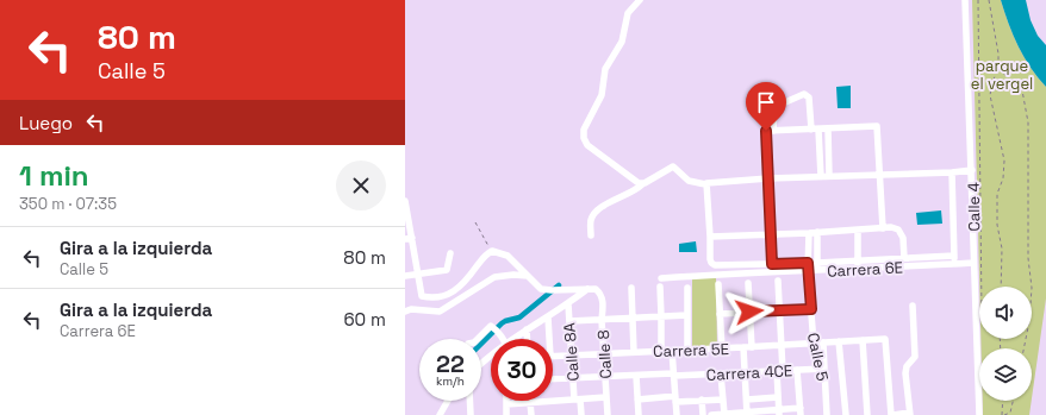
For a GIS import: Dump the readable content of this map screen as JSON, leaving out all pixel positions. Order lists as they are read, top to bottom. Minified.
{"streets":{"street":["Calle 4","Carrera 6E","Carrera 5E","Calle 8A","Calle 8","Calle 5","Carrera 4CE"]},"crossings":[["Calle 4","Carrera 6E"],["Carrera 6E","Calle 5"],["Carrera 5E","Calle 8A"],["Carrera 5E","Calle 8"],["Carrera 5E","Calle 5"],["Calle 8A","Carrera 4CE"],["Calle 8","Carrera 4CE"],["Calle 5","Carrera 4CE"]],"parks":["parque el vergel"],"page":{"turn":["80 m","Calle 5"],"then":"Luego","heading":["1 min","350 m · 07:35"],"list":[{"name":"Gira a la izquierda","note":"Calle 5","value":"80 m"},{"name":"Gira a la izquierda","note":"Carrera 6E","value":"60 m"}],"speed":"22 km/h","limit":"30"}}
